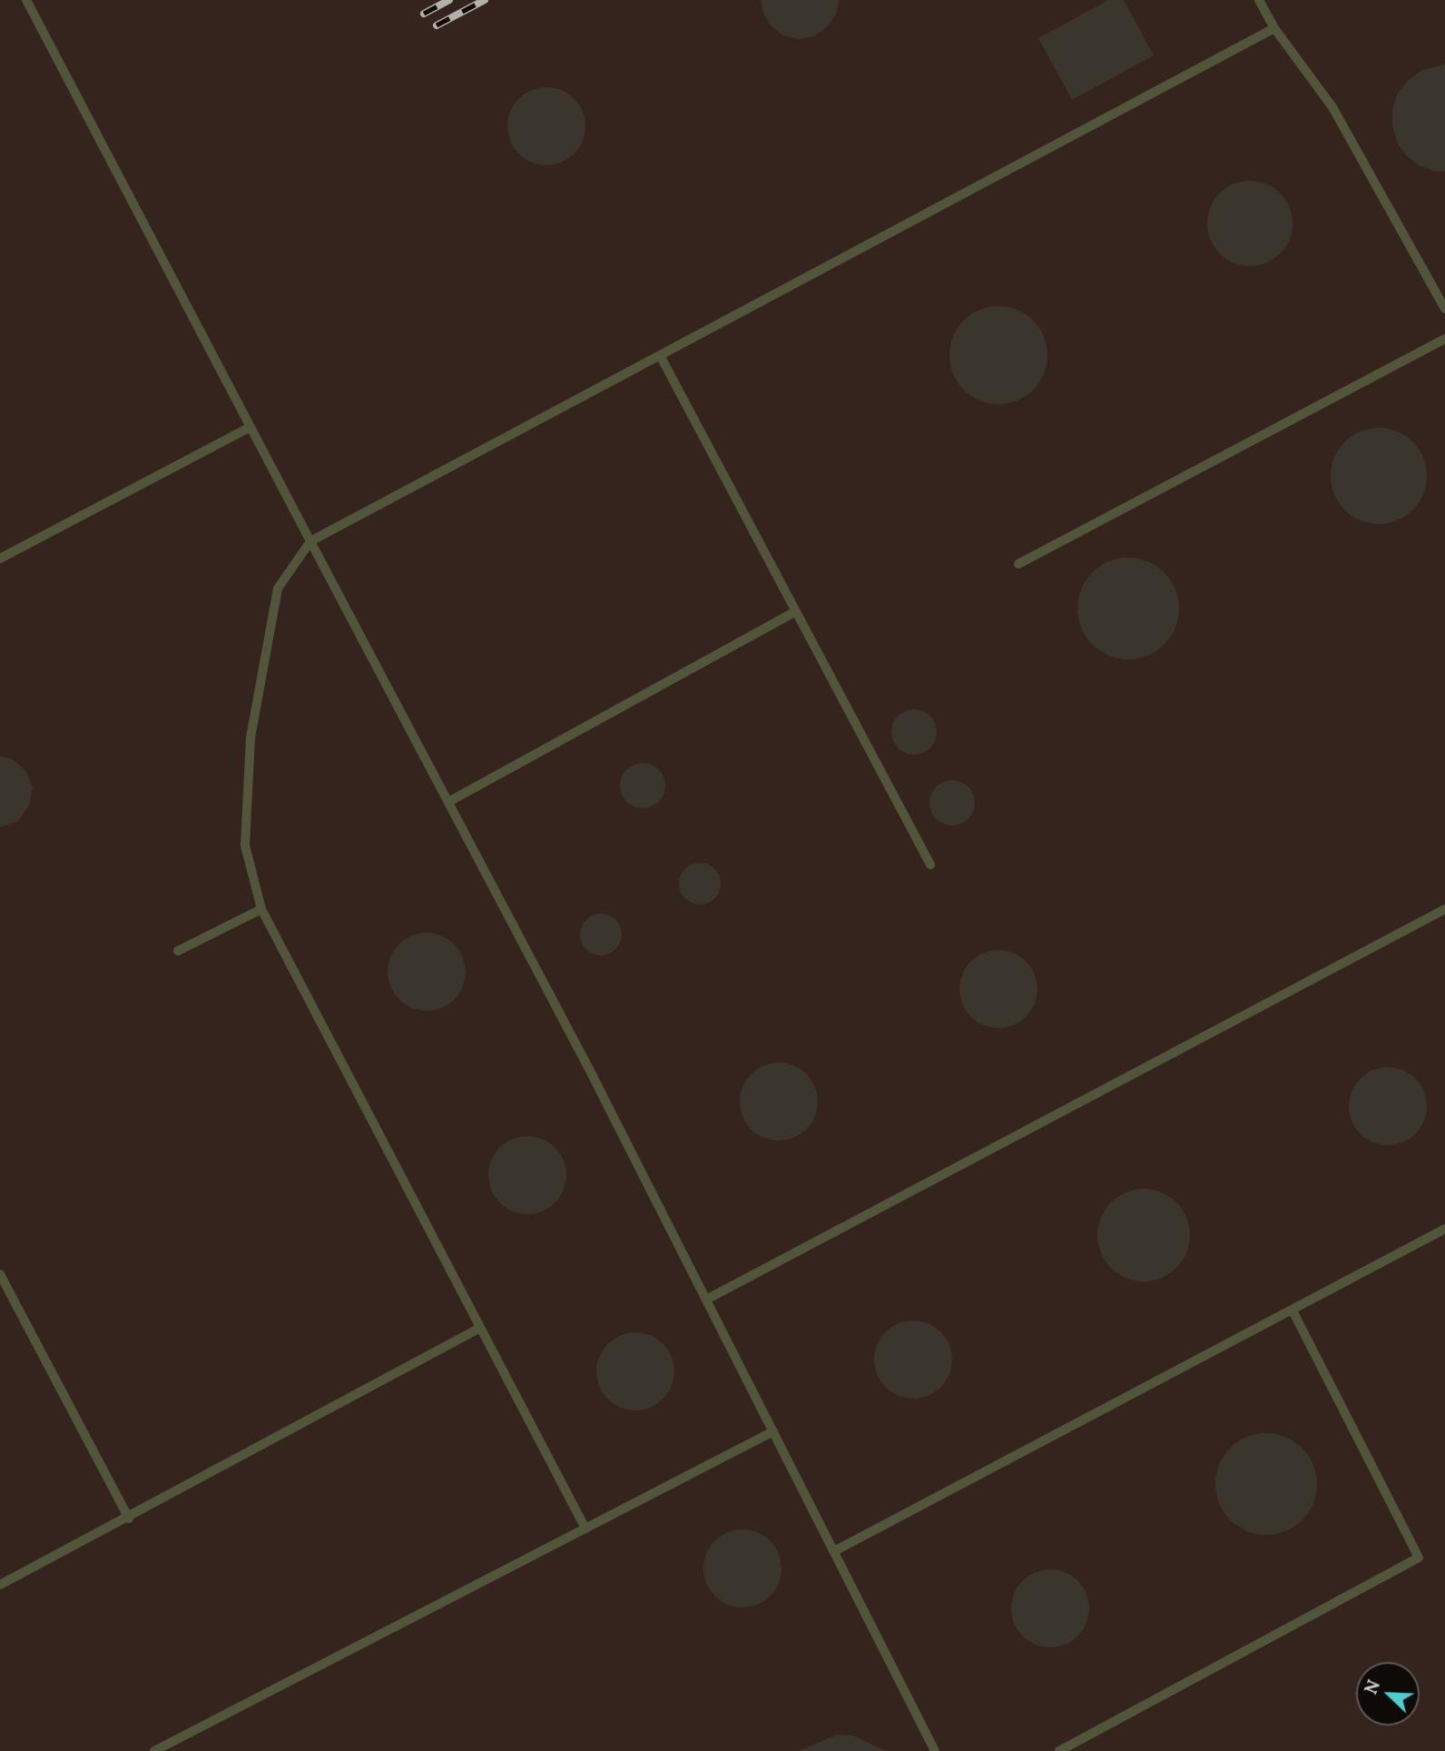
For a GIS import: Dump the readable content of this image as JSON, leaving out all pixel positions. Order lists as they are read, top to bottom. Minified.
{"north":"top left"}
